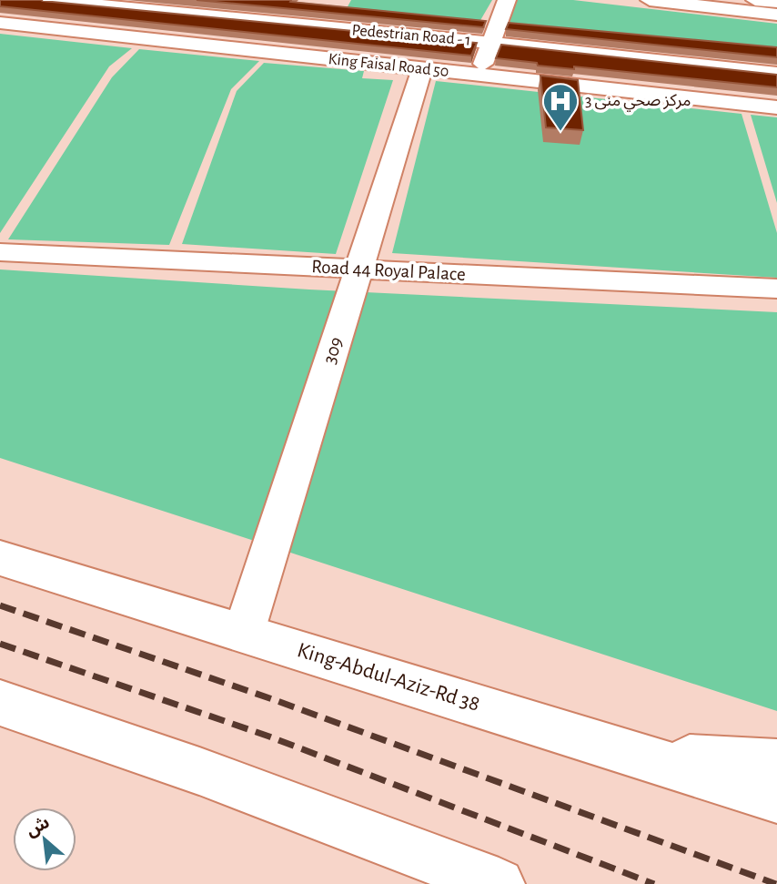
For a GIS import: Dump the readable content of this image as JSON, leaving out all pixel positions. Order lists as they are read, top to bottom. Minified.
{"streets":{"street":["Pedestrian Road - 1","King Faisal Road 50","Road 44 Royal Palace","309","King-Abdul-Aziz-Rd 38"]},"crossings":[["King Faisal Road 50","309"],["Road 44 Royal Palace","309"],["309","King-Abdul-Aziz-Rd 38"]],"places":{"hospital":["مركز صحي منى 3"]},"north":"top left"}
